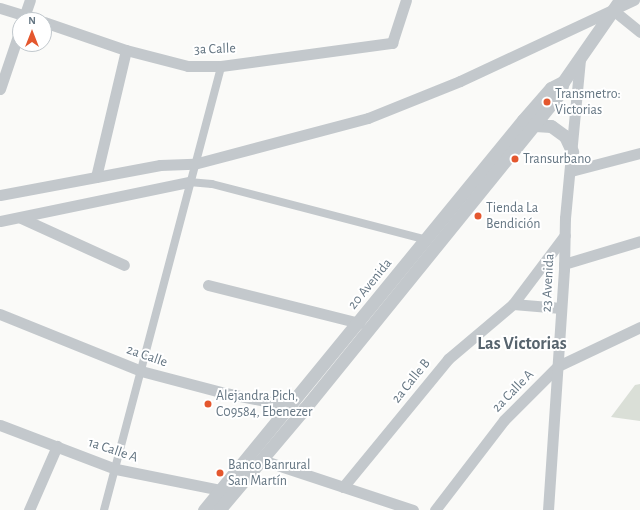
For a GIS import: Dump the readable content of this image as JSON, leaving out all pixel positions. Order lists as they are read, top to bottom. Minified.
{"streets":{"street":["3a Calle","23 Avenida","20 Avenida","2a Calle","2a Calle B","2a Calle A","1a Calle A"]},"crossings":[["23 Avenida","20 Avenida"],["23 Avenida","2a Calle B"],["23 Avenida","2a Calle A"],["20 Avenida","2a Calle"],["20 Avenida","1a Calle A"]],"districts":["Las Victorias"],"places":["Transmetro: Victorias","Transurbano","Tienda La Bendición","Alejandra Pich, C09584, Ebenezer","Banco Banrural San Martín"],"north":"top"}
